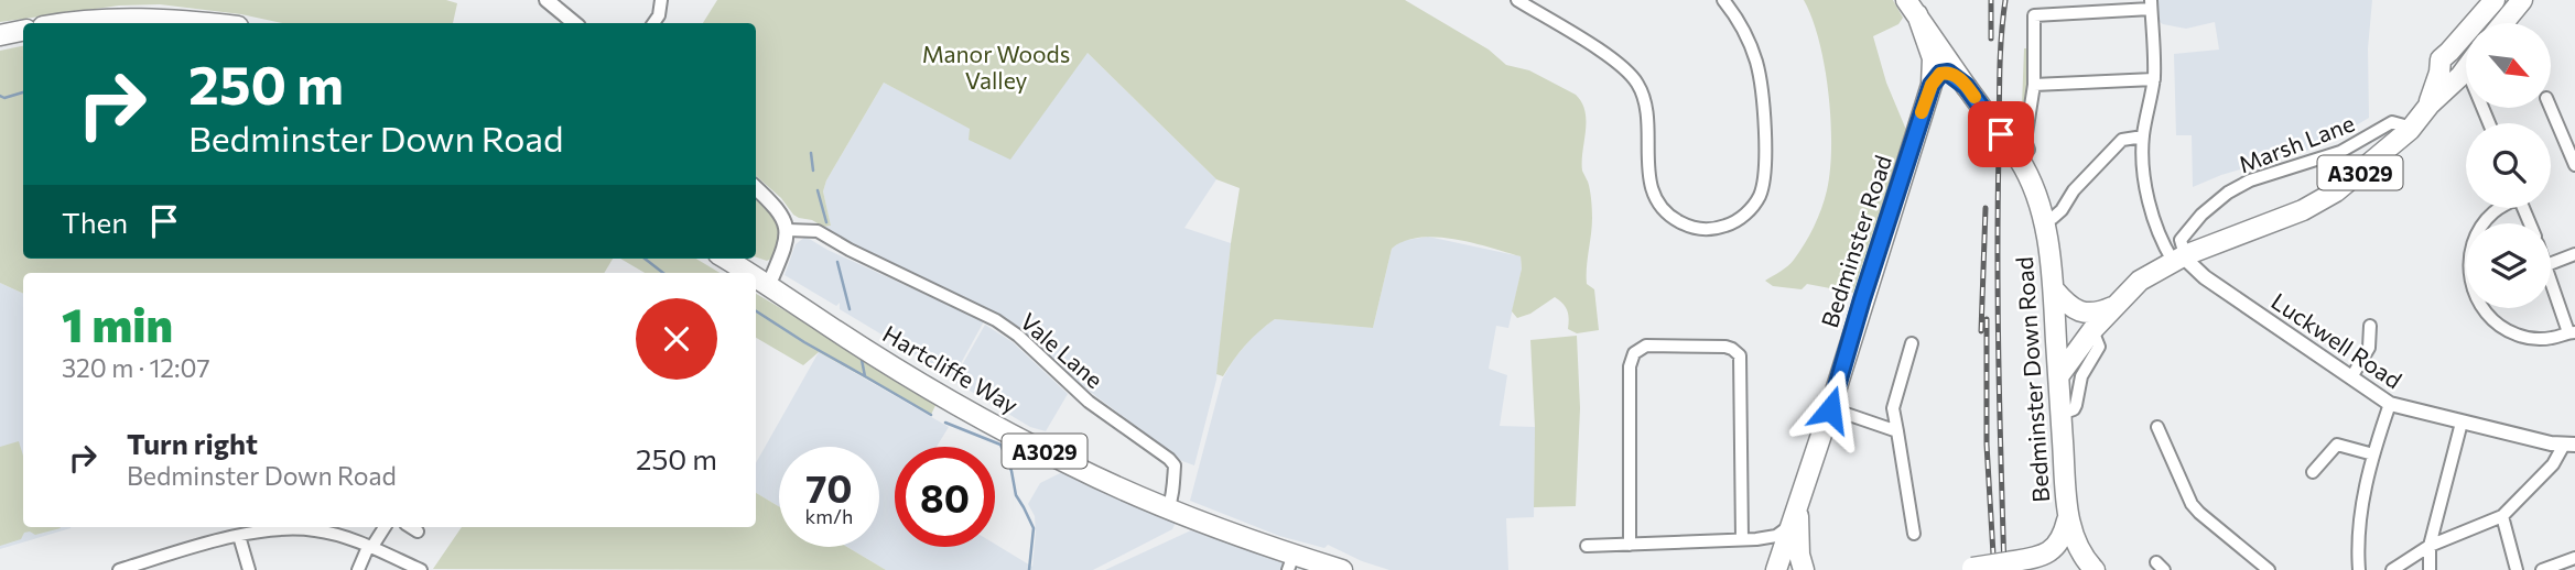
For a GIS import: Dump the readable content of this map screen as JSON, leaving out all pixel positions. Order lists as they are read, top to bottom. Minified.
{"streets":{"highway":["A3029","Bedminster Road","Hartcliffe Way","Bedminster Down Road"],"street":["Marsh Lane","Luckwell Road","Vale Lane"]},"crossings":[["Marsh Lane","A3029"],["Marsh Lane","Luckwell Road"],["A3029","Luckwell Road"],["A3029","Bedminster Down Road"],["Bedminster Road","Bedminster Down Road"],["Vale Lane","Hartcliffe Way"]],"parks":["Manor Woods Valley"],"north":"bottom right","page":{"turn":["250 m","Bedminster Down Road"],"then":"Then","heading":["1 min","320 m · 12:07"],"list":[{"name":"Turn right","note":"Bedminster Down Road","value":"250 m"}],"speed":"70 km/h","limit":"80"}}
